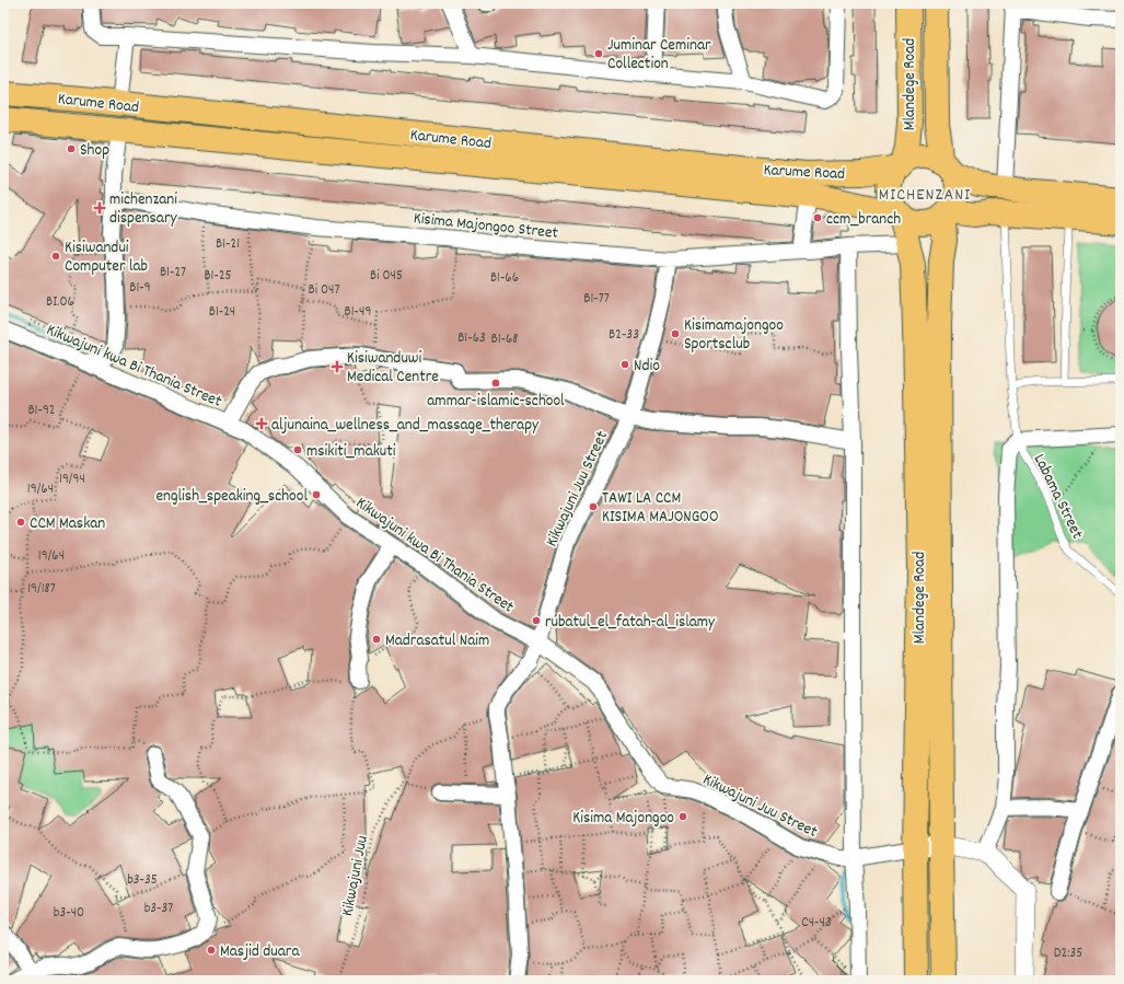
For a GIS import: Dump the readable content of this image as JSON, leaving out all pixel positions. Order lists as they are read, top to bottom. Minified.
{"streets":{"main road":["Mlandege Road","Karume Road"],"street":["Kisima Majongoo Street","Kikwajuni kwa Bi Thania Street","Kikwajuni Juu Street"],"lane":["Labama Street"],"path":["Kikwajuni Juu"]},"crossings":[["Mlandege Road","Karume Road"],["Mlandege Road","Kisima Majongoo Street"],["Mlandege Road","Kikwajuni Juu Street"],["Kisima Majongoo Street","Kikwajuni Juu Street"],["Kikwajuni kwa Bi Thania Street","Kikwajuni Juu Street"]],"districts":["MICHENZANI"],"places":{"other":["Juminar Ceminar Collection","Shop","ccm_branch","Kisiwandui Computer lab","Kisimamajongoo Sportsclub","Ndio","ammar-islamic-school","msikiti_makuti","english_speaking_school","TAWI LA CCM KISIMA MAJONGOO","CCM Maskan","rubatul_el_fatah-al_islamy","Madrasatul Naim","Kisima Majongoo","Masjid duara"],"health":["michenzani dispensary","Kisiwanduwi Medical Centre","aljunaina_wellness_and_massage_therapy"]},"house_numbers":["B1-21","B1-27","B1-25","Bi 045","B1-66","B1-9","Bi 047","B1-77","BI.06","B1-24","B1-49","B2-33","B1-63","B1-68","B1-92","19/94","19/64","19/64","19/187","b3-35","b3-37","b3-40","C4-43","D2:35"]}
